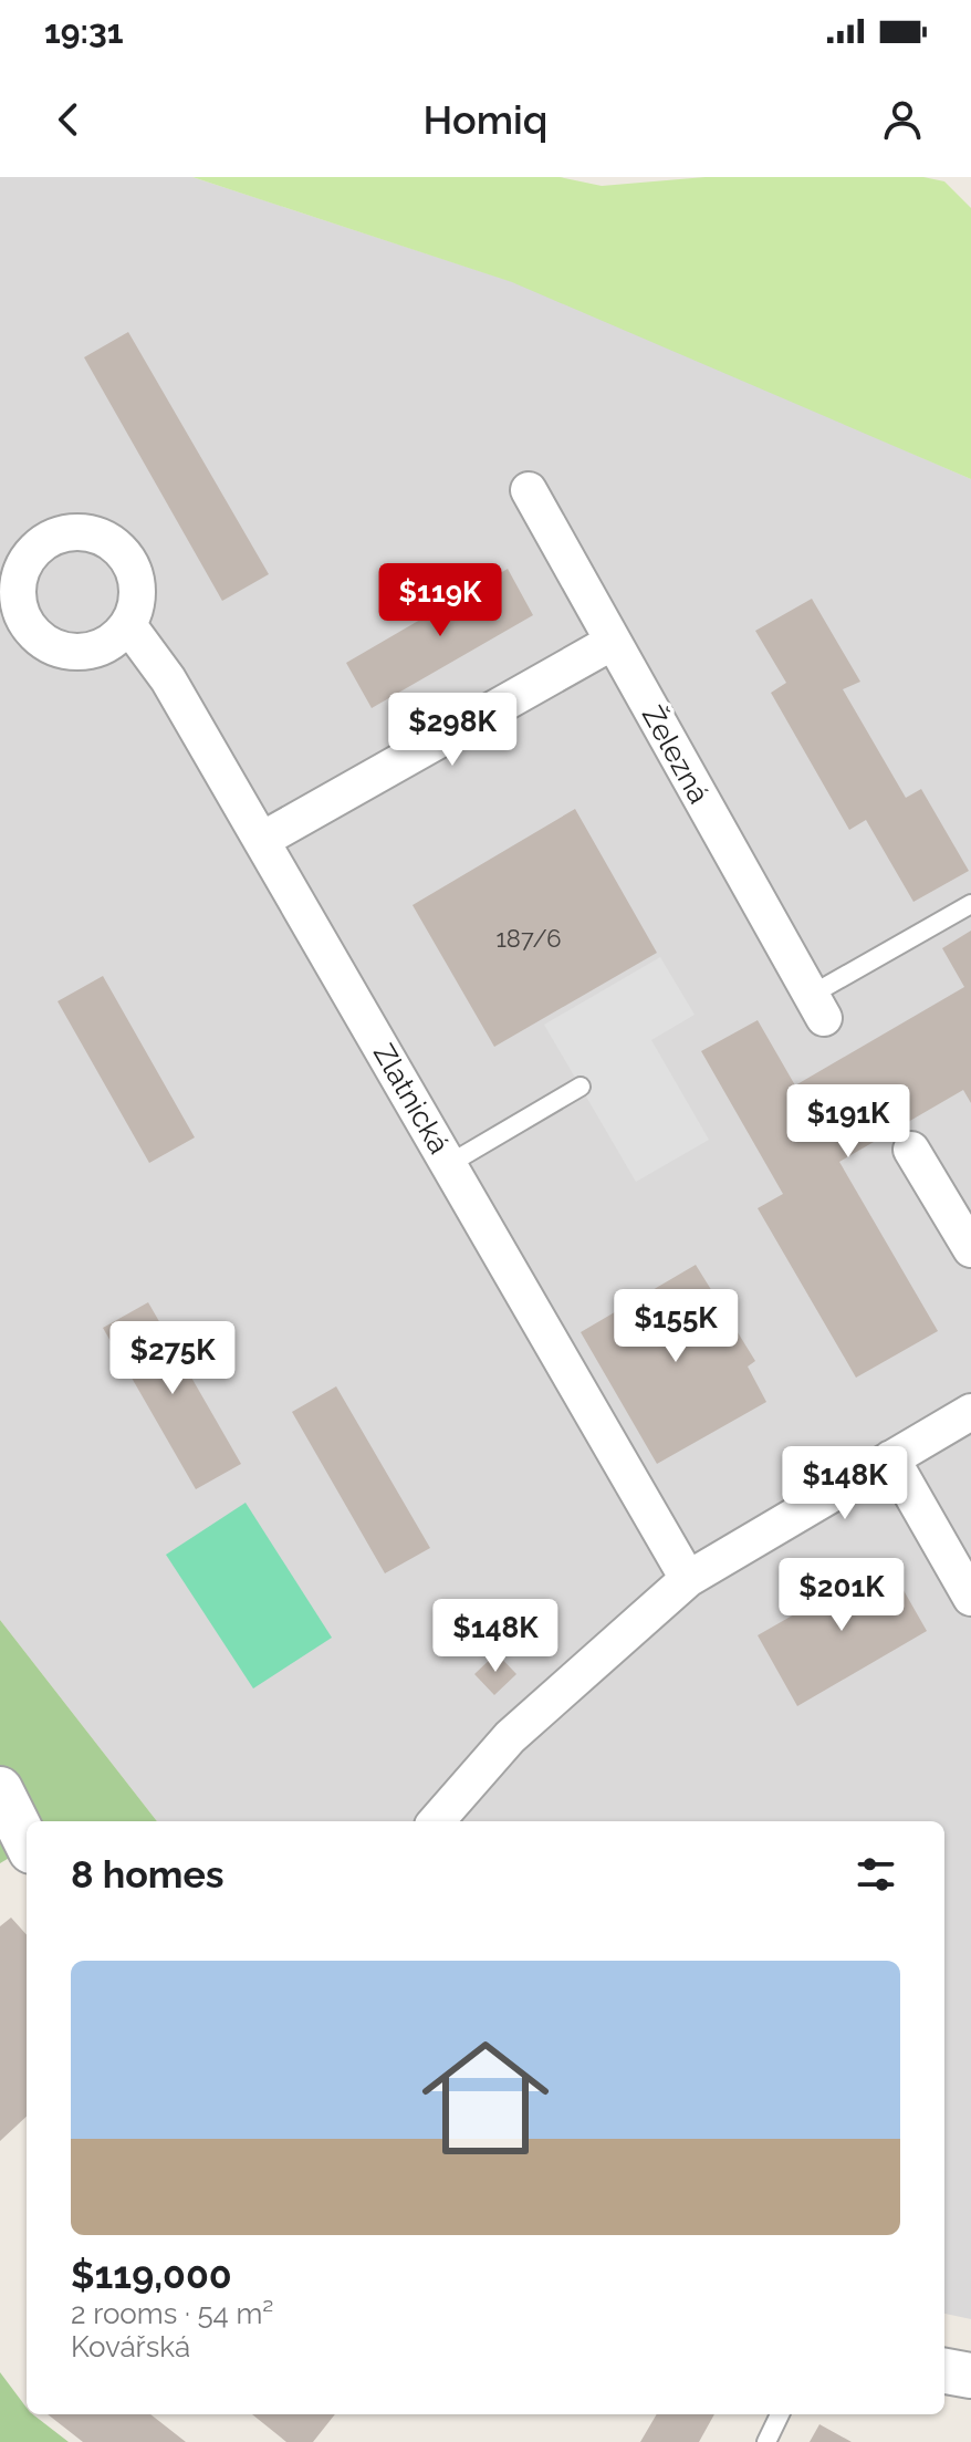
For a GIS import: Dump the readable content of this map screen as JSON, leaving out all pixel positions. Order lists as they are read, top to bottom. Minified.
{"streets":{"street":["Železná","Zlatnická"]},"house_numbers":["187/6"],"page":{"status":"19:31","header":"Homiq","price":["$119K","$298K","$191K","$155K","$275K","$148K","$201K","$148K"],"heading":"8 homes","list":[{"name":"$119,000","note":"2 rooms · 54 m² · Kovářská"}]}}
